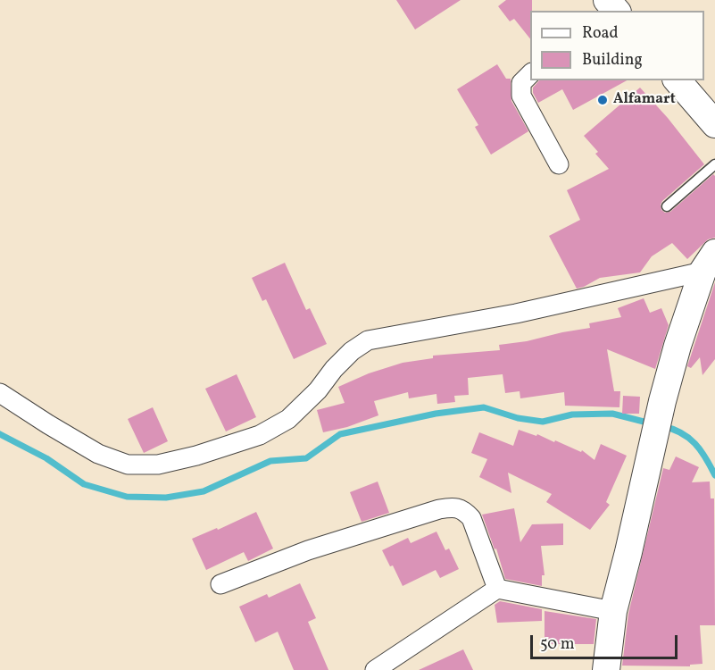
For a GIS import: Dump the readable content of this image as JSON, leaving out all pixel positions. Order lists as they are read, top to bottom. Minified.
{"places":["Alfamart"],"legend":["Road","Building"],"scale_bar":"50 m"}
